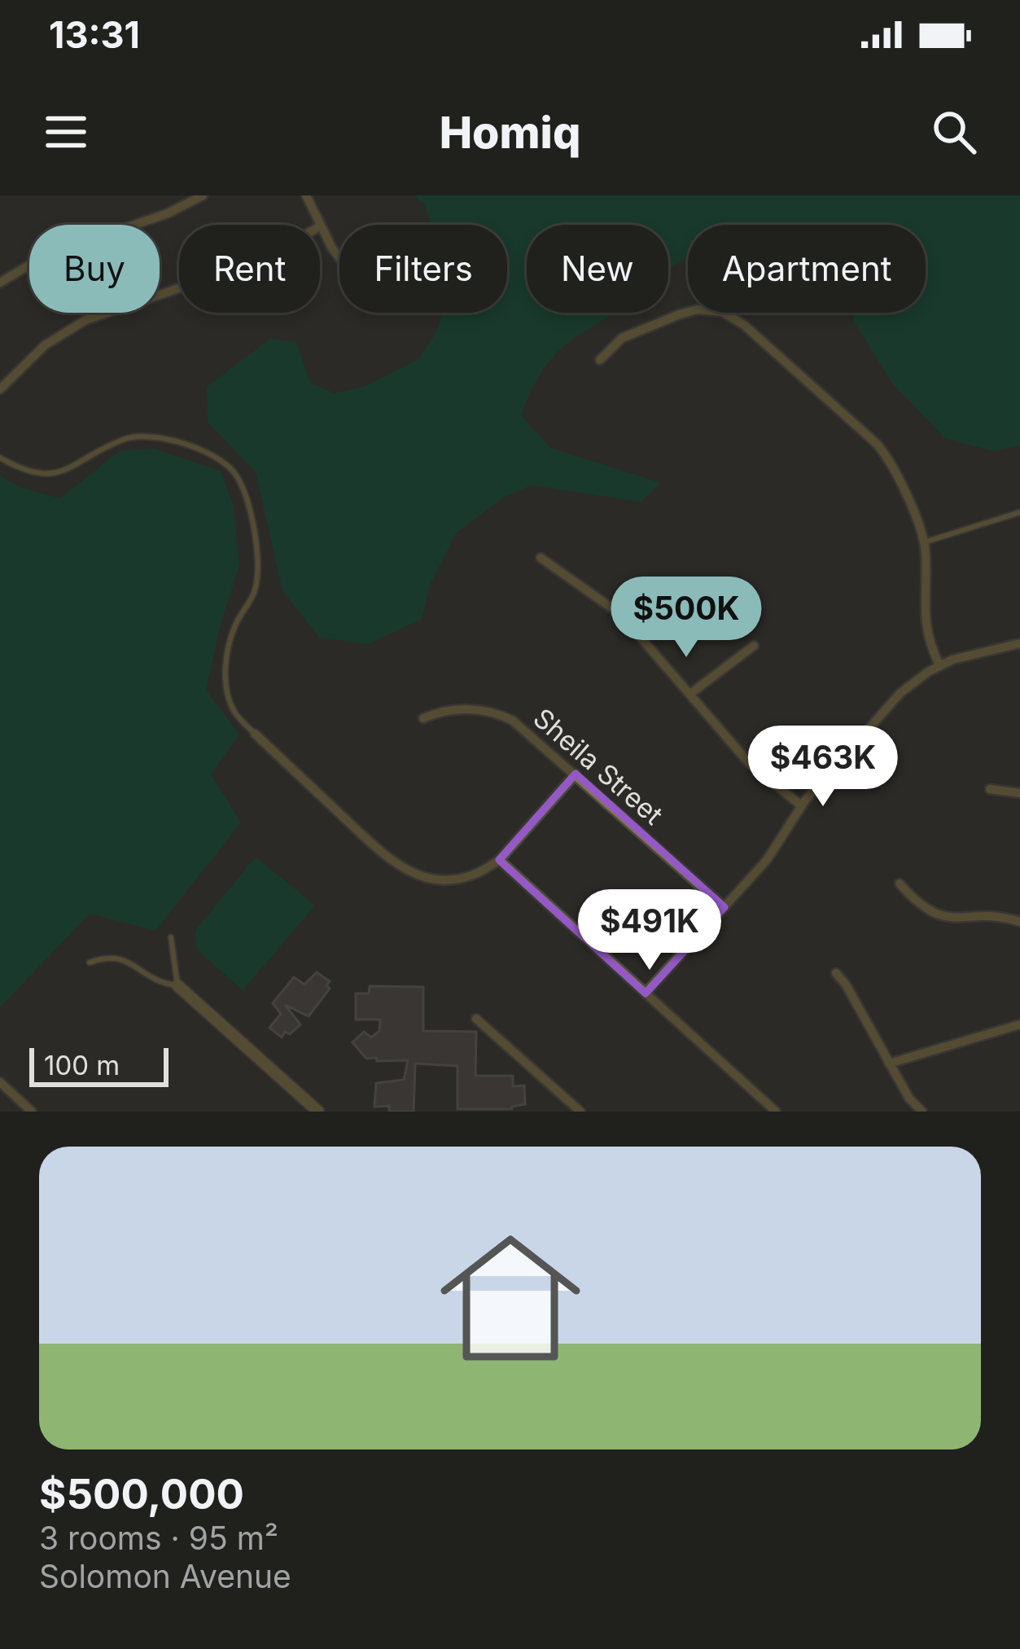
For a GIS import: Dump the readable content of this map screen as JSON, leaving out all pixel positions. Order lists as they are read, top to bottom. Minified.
{"streets":{"street":["Sheila Street"]},"scale_bar":"100 m","page":{"status":"13:31","header":"Homiq","chip":["Buy","Rent","Filters","New","Apartment"],"price":["$500K","$463K","$491K"],"scale":"100 m","list":[{"name":"$500,000","note":"3 rooms · 95 m² · Solomon Avenue"}]}}
